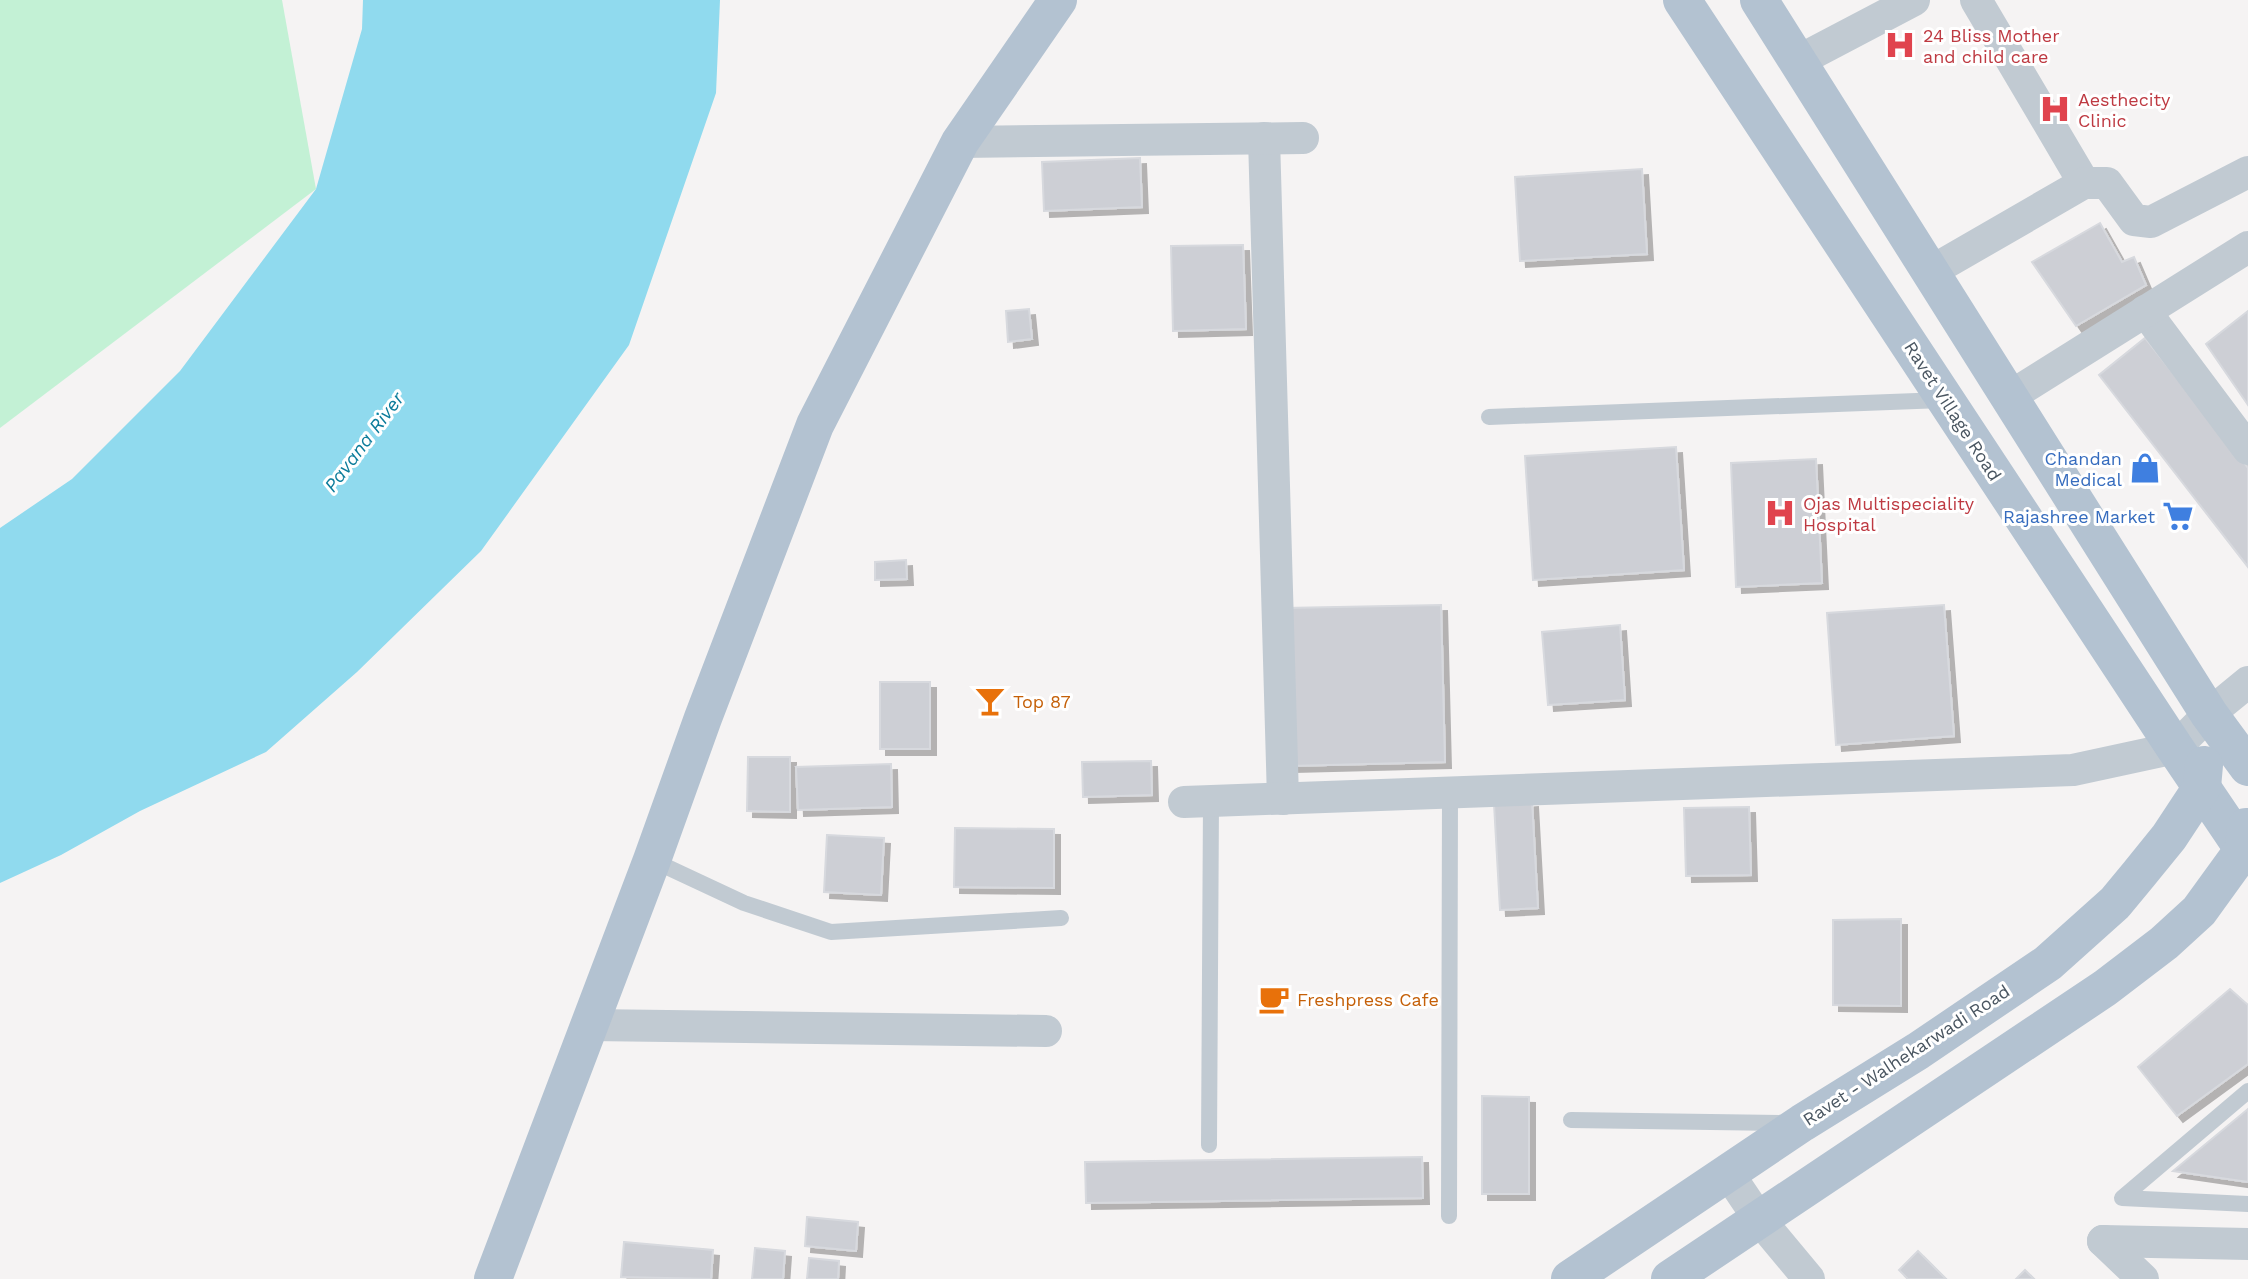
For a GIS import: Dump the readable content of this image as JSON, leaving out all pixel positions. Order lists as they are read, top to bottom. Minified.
{"streets":{"main road":["Ravet Village Road","Ravet - Walhekarwadi Road"]},"crossings":[["Ravet Village Road","Ravet - Walhekarwadi Road"]],"water":["Pavana River"],"places":{"hospital":["24 Bliss Mother and child care","Aesthecity Clinic","Ojas Multispeciality Hospital"],"shop":["Chandan Medical"],"supermarket":["Rajashree Market"],"bar":["Top 87"],"cafe":["Freshpress Cafe"]}}
